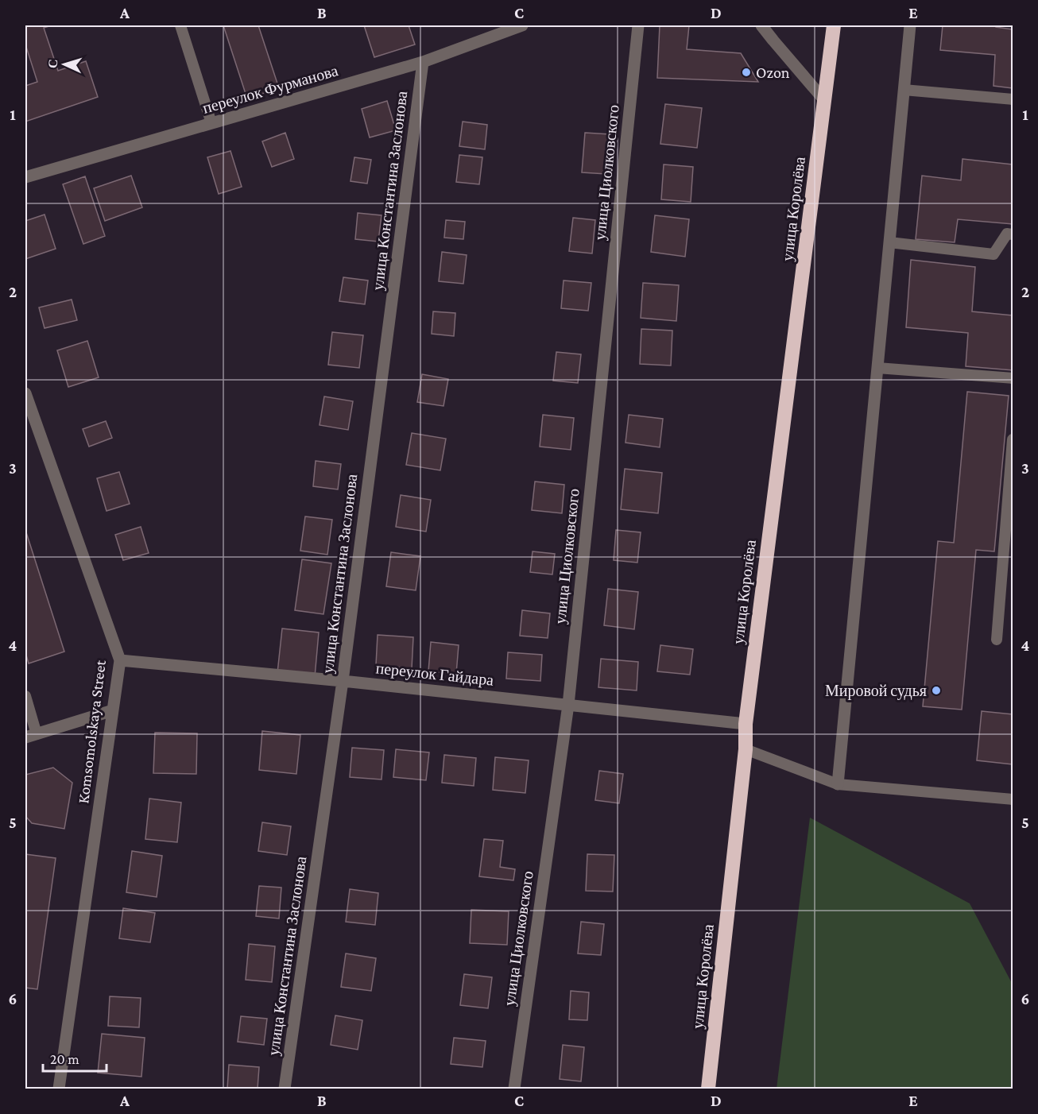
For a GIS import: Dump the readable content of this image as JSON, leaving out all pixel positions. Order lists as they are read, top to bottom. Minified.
{"streets":{"highway":["улица Королёва"],"street":["переулок Фурманова","улица Циолковского","улица Константина Заслонова","переулок Гайдара","Komsomolskaya Street"]},"crossings":[["переулок Фурманова","улица Константина Заслонова"],["улица Циолковского","переулок Гайдара"],["улица Константина Заслонова","переулок Гайдара"],["улица Королёва","переулок Гайдара"],["переулок Гайдара","Komsomolskaya Street"]],"places":["Ozon","Мировой судья"],"scale_bar":"20 m","north":"left","grid":{"columns":["A","B","C","D","E"],"rows":["1","2","3","4","5","6"]}}
